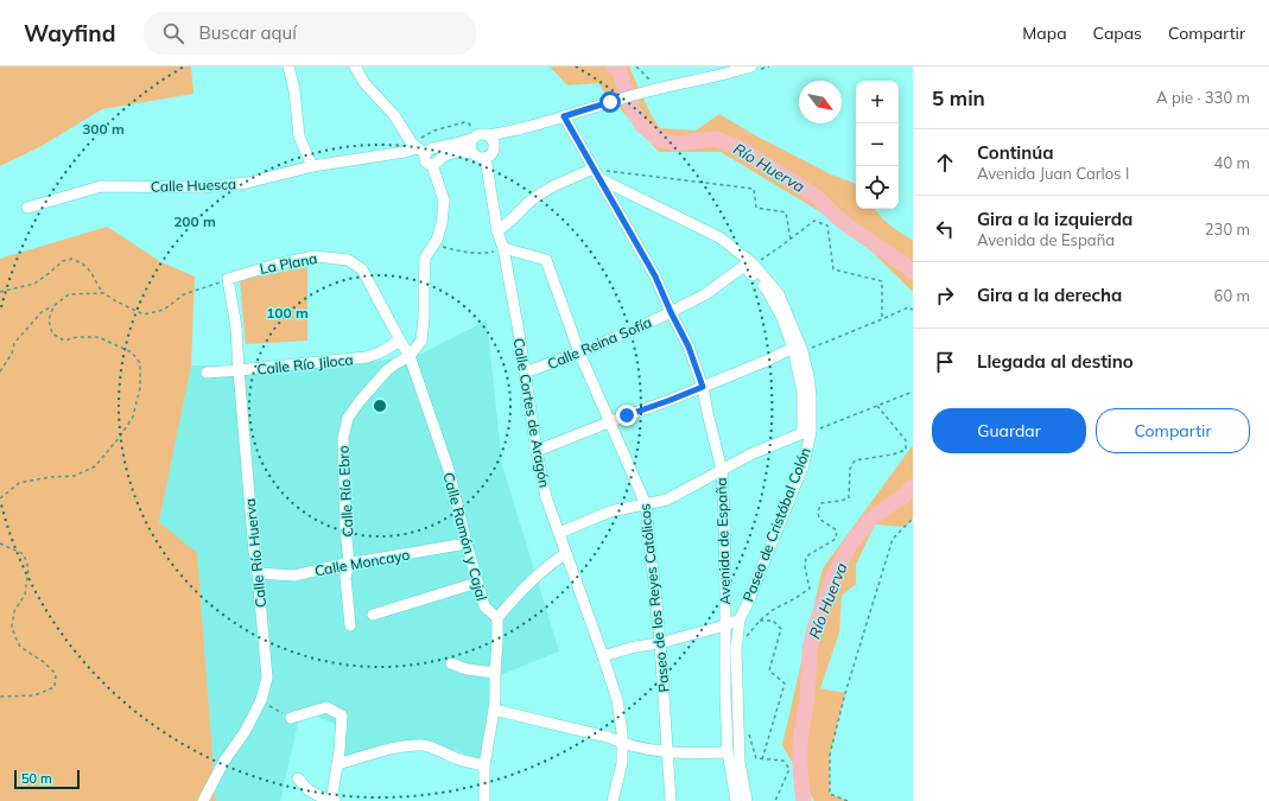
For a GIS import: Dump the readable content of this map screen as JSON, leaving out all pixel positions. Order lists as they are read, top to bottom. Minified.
{"streets":{"street":["Calle Huesca","La Plana","Calle Reina Sofía","Calle Río Jiloca","Calle Cortes de Aragón","Calle Río Ebro","Paseo de Cristóbal Colón","Calle Ramón y Cajal","Avenida de España","Calle Río Huerva","Calle Moncayo","Paseo de los Reyes Católicos"]},"crossings":[["Calle Huesca","Calle Cortes de Aragón"],["La Plana","Calle Río Jiloca"],["La Plana","Calle Río Ebro"],["La Plana","Calle Ramón y Cajal"],["La Plana","Calle Río Huerva"],["Calle Reina Sofía","Calle Cortes de Aragón"],["Calle Reina Sofía","Paseo de Cristóbal Colón"],["Calle Reina Sofía","Avenida de España"],["Calle Reina Sofía","Paseo de los Reyes Católicos"],["Calle Río Jiloca","Calle Río Huerva"],["Calle Cortes de Aragón","Paseo de Cristóbal Colón"],["Calle Cortes de Aragón","Paseo de los Reyes Católicos"],["Calle Río Ebro","Calle Ramón y Cajal"],["Calle Río Ebro","Calle Moncayo"],["Paseo de Cristóbal Colón","Avenida de España"],["Paseo de Cristóbal Colón","Paseo de los Reyes Católicos"],["Calle Ramón y Cajal","Calle Moncayo"],["Calle Río Huerva","Calle Moncayo"]],"water":["Río Huerva"],"scale_bar":"50 m","north":"bottom right","page":{"header":"Wayfind","search":"Buscar aquí","nav":["Mapa","Capas","Compartir"],"heading":["5 min","A pie · 330 m"],"map_buttons":["+","−"],"list":[["Continúa","Avenida Juan Carlos I","40 m"],["Gira a la izquierda","Avenida de España","230 m"],["Gira a la derecha","60 m"],"Llegada al destino"],"buttons":["Guardar","Compartir"],"scale":"50 m"},"rings":["300 m","200 m","100 m"]}
